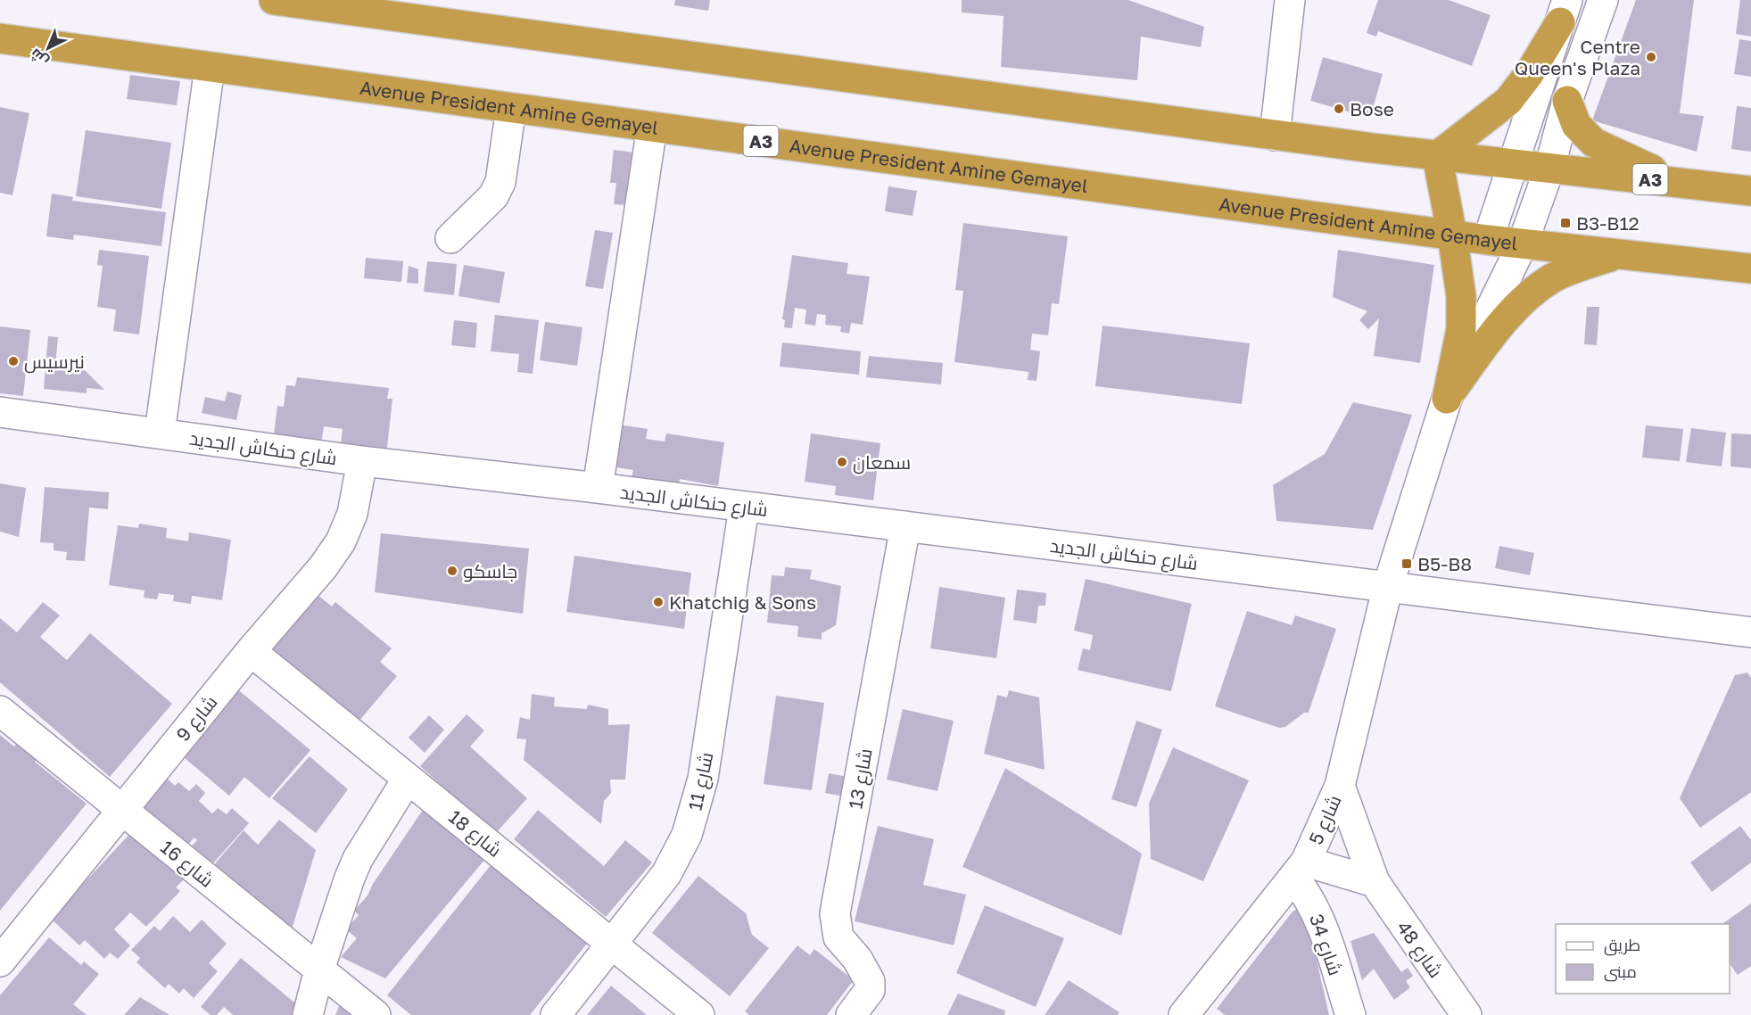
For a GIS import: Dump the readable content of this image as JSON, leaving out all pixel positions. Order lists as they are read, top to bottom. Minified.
{"streets":{"highway":["Avenue President Amine Gemayel","A3"],"street":["شارع حنكاش الجديد","شارع 9","شارع 13","شارع 11","شارع 5","شارع 18","شارع 16","شارع 34","شارع 48"]},"crossings":[["Avenue President Amine Gemayel","شارع 5"],["A3","شارع 5"],["شارع حنكاش الجديد","شارع 9"],["شارع حنكاش الجديد","شارع 13"],["شارع حنكاش الجديد","شارع 11"],["شارع حنكاش الجديد","شارع 5"],["شارع 9","شارع 18"],["شارع 9","شارع 16"],["شارع 11","شارع 18"],["شارع 5","شارع 34"],["شارع 5","شارع 48"]],"places":{"other":["Centre Queen's Plaza","Bose","نيرسيس","سمعان","جاسكو","Khatchig & Sons"],"transit":["B3-B12","B5-B8"]},"legend":["طريق","مبنى"],"north":"bottom left"}
